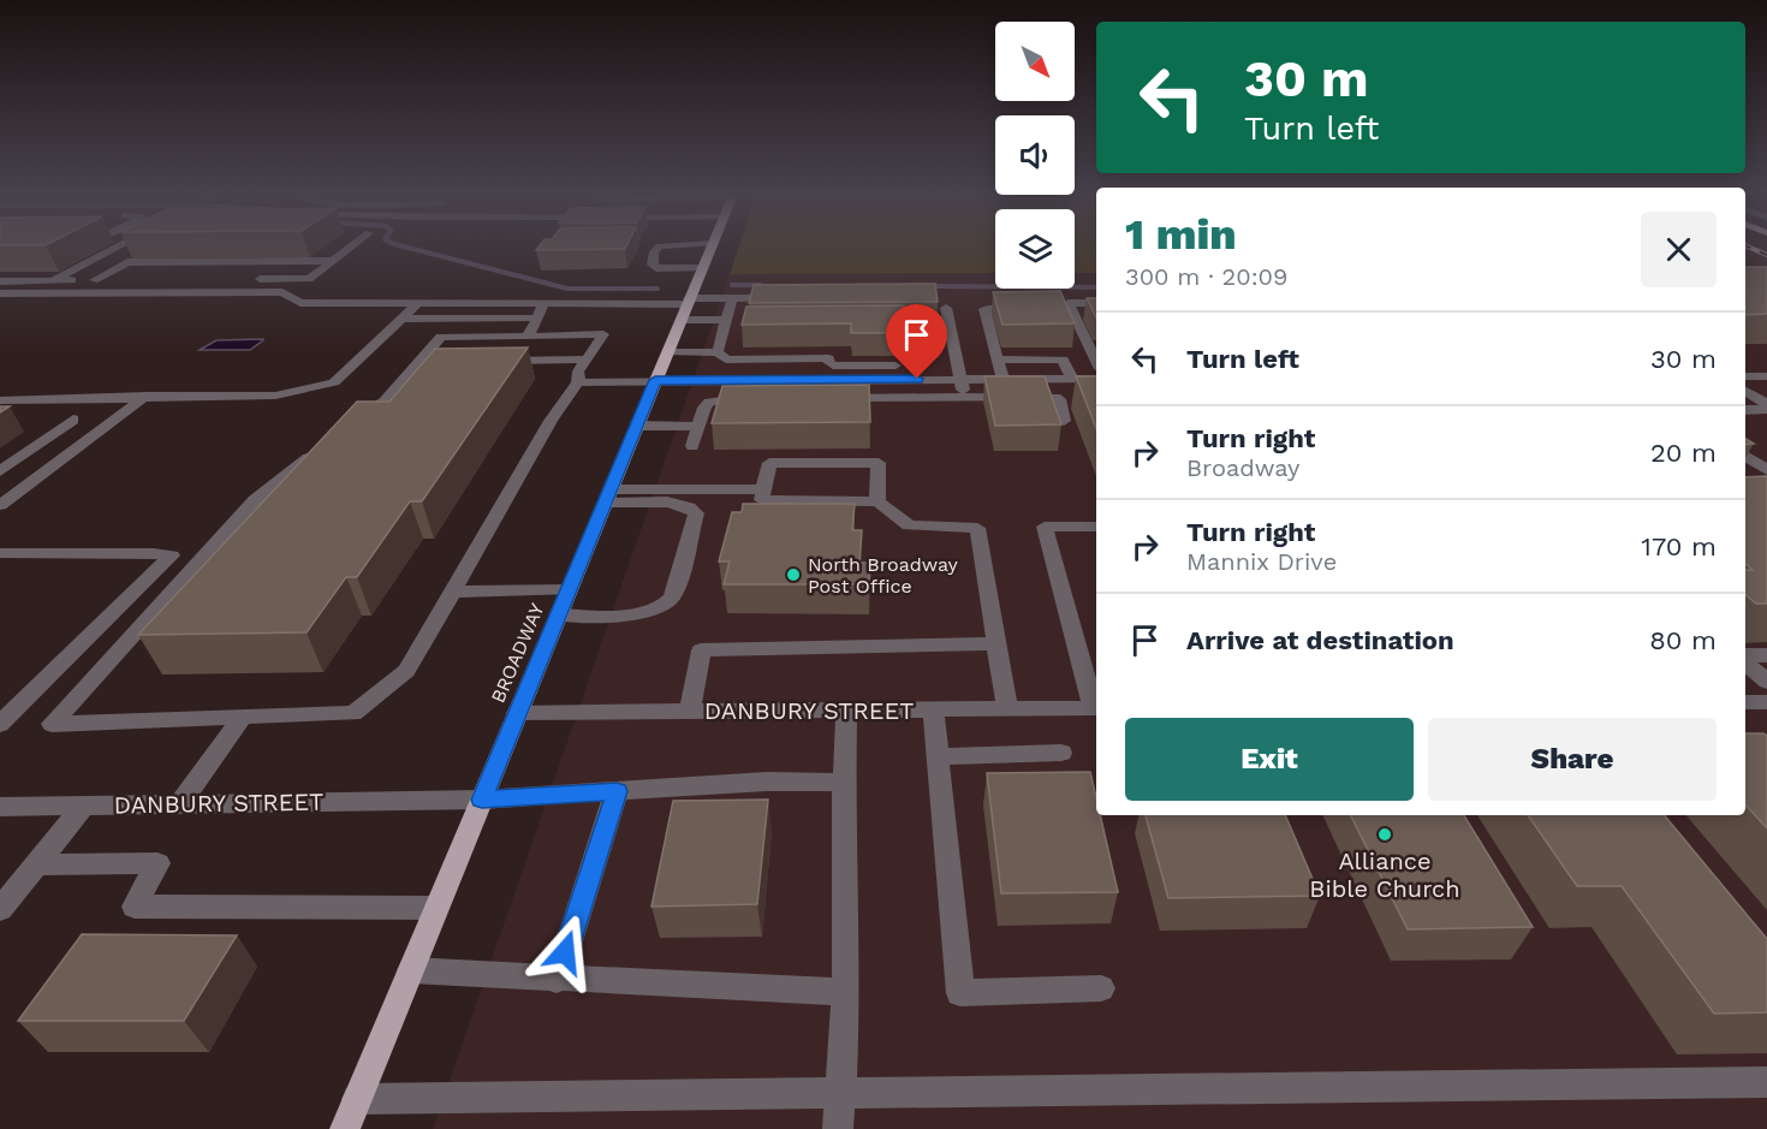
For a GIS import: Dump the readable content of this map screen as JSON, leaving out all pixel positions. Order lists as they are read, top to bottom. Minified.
{"streets":{"main road":["BROADWAY"],"street":["DANBURY STREET"]},"crossings":[["BROADWAY","DANBURY STREET"]],"places":["North Broadway Post Office","Alliance Bible Church"],"north":"bottom right","page":{"turn":["30 m","Turn left"],"heading":["1 min","300 m · 20:09"],"list":[{"name":"Turn left","value":"30 m"},{"name":"Turn right","note":"Broadway","value":"20 m"},{"name":"Turn right","note":"Mannix Drive","value":"170 m"},{"name":"Arrive at destination","value":"80 m"}],"buttons":["Exit","Share"]}}
